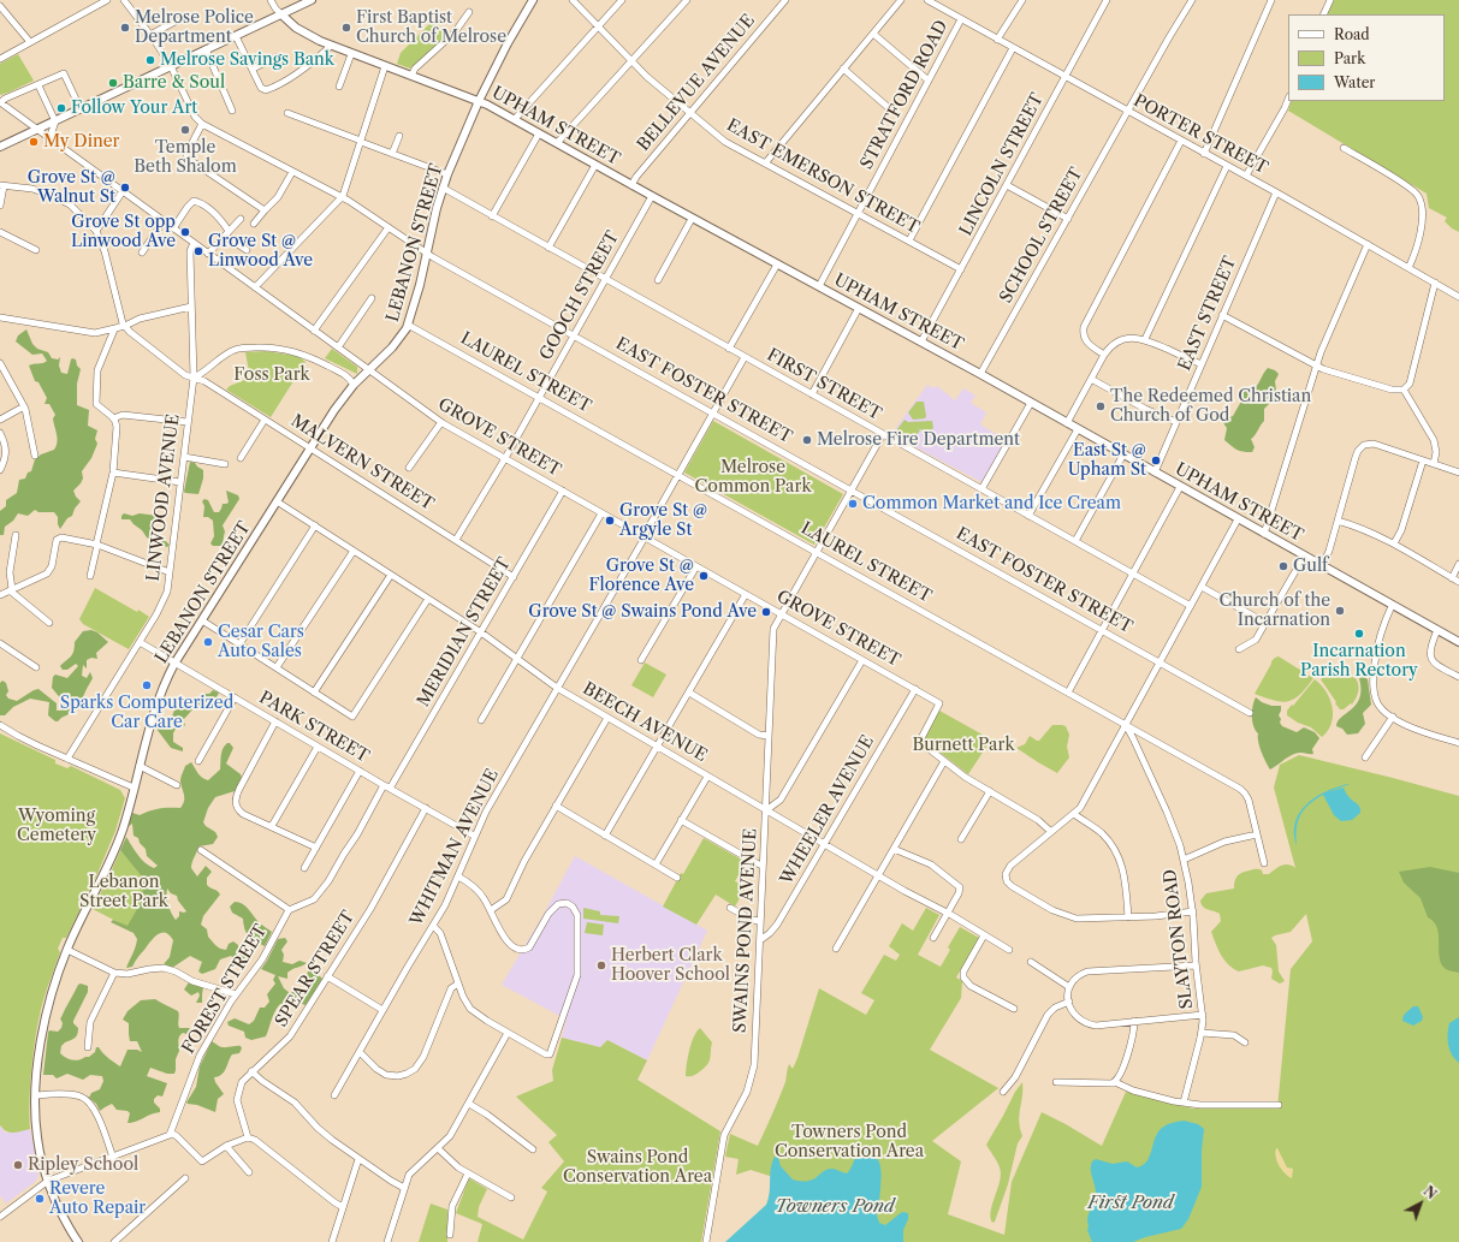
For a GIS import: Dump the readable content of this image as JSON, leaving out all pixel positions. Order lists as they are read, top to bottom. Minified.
{"streets":{"main road":["UPHAM STREET","LEBANON STREET"],"street":["BELLEVUE AVENUE","STRATFORD ROAD","PORTER STREET","LINCOLN STREET","EAST EMERSON STREET","SCHOOL STREET","GOOCH STREET","EAST STREET","LAUREL STREET","FIRST STREET","EAST FOSTER STREET","GROVE STREET","MALVERN STREET","LINWOOD AVENUE","MERIDIAN STREET","BEECH AVENUE","PARK STREET","WHEELER AVENUE","WHITMAN AVENUE","SWAINS POND AVENUE","SLAYTON ROAD","SPEAR STREET","FOREST STREET"]},"crossings":[["BELLEVUE AVENUE","UPHAM STREET"],["BELLEVUE AVENUE","EAST EMERSON STREET"],["STRATFORD ROAD","UPHAM STREET"],["STRATFORD ROAD","PORTER STREET"],["STRATFORD ROAD","EAST EMERSON STREET"],["UPHAM STREET","LINCOLN STREET"],["UPHAM STREET","SCHOOL STREET"],["UPHAM STREET","LEBANON STREET"],["UPHAM STREET","GOOCH STREET"],["UPHAM STREET","EAST STREET"],["PORTER STREET","LINCOLN STREET"],["PORTER STREET","SCHOOL STREET"],["PORTER STREET","EAST STREET"],["LINCOLN STREET","EAST EMERSON STREET"],["LEBANON STREET","LAUREL STREET"],["LEBANON STREET","FIRST STREET"],["LEBANON STREET","EAST FOSTER STREET"],["LEBANON STREET","GROVE STREET"],["LEBANON STREET","MALVERN STREET"],["LEBANON STREET","BEECH AVENUE"],["LEBANON STREET","PARK STREET"],["GOOCH STREET","LAUREL STREET"],["GOOCH STREET","FIRST STREET"],["GOOCH STREET","EAST FOSTER STREET"],["GOOCH STREET","GROVE STREET"],["GOOCH STREET","MALVERN STREET"],["LAUREL STREET","WHITMAN AVENUE"],["LAUREL STREET","SWAINS POND AVENUE"],["LAUREL STREET","SLAYTON ROAD"],["FIRST STREET","WHITMAN AVENUE"],["FIRST STREET","SWAINS POND AVENUE"],["EAST FOSTER STREET","WHITMAN AVENUE"],["EAST FOSTER STREET","SWAINS POND AVENUE"],["GROVE STREET","LINWOOD AVENUE"],["GROVE STREET","MERIDIAN STREET"],["GROVE STREET","WHEELER AVENUE"],["GROVE STREET","WHITMAN AVENUE"],["GROVE STREET","SWAINS POND AVENUE"],["MALVERN STREET","LINWOOD AVENUE"],["MALVERN STREET","MERIDIAN STREET"],["LINWOOD AVENUE","PARK STREET"],["MERIDIAN STREET","BEECH AVENUE"],["MERIDIAN STREET","PARK STREET"],["MERIDIAN STREET","FOREST STREET"],["BEECH AVENUE","WHEELER AVENUE"],["BEECH AVENUE","WHITMAN AVENUE"],["BEECH AVENUE","SWAINS POND AVENUE"],["PARK STREET","WHITMAN AVENUE"],["PARK STREET","SPEAR STREET"],["WHEELER AVENUE","SWAINS POND AVENUE"]],"water":["First Pond","Towners Pond"],"parks":["Foss Park","Melrose Common Park","Burnett Park","Wyoming Cemetery","Lebanon Street Park","Towners Pond Conservation Area","Swains Pond Conservation Area"],"places":["Melrose Police Department","First Baptist Church of Melrose","Melrose Savings Bank","Barre & Soul","Follow Your Art","Temple Beth Shalom","My Diner","Grove St @ Walnut St","Grove St opp Linwood Ave","Grove St @ Linwood Ave","The Redeemed Christian Church of God","Melrose Fire Department","East St @ Upham St","Common Market and Ice Cream","Grove St @ Argyle St","Gulf","Grove St @ Florence Ave","Church of the Incarnation","Grove St @ Swains Pond Ave","Incarnation Parish Rectory","Cesar Cars Auto Sales","Sparks Computerized Car Care","Herbert Clark Hoover School","Ripley School","Revere Auto Repair"],"legend":["Road","Park","Water"],"north":"top right"}
